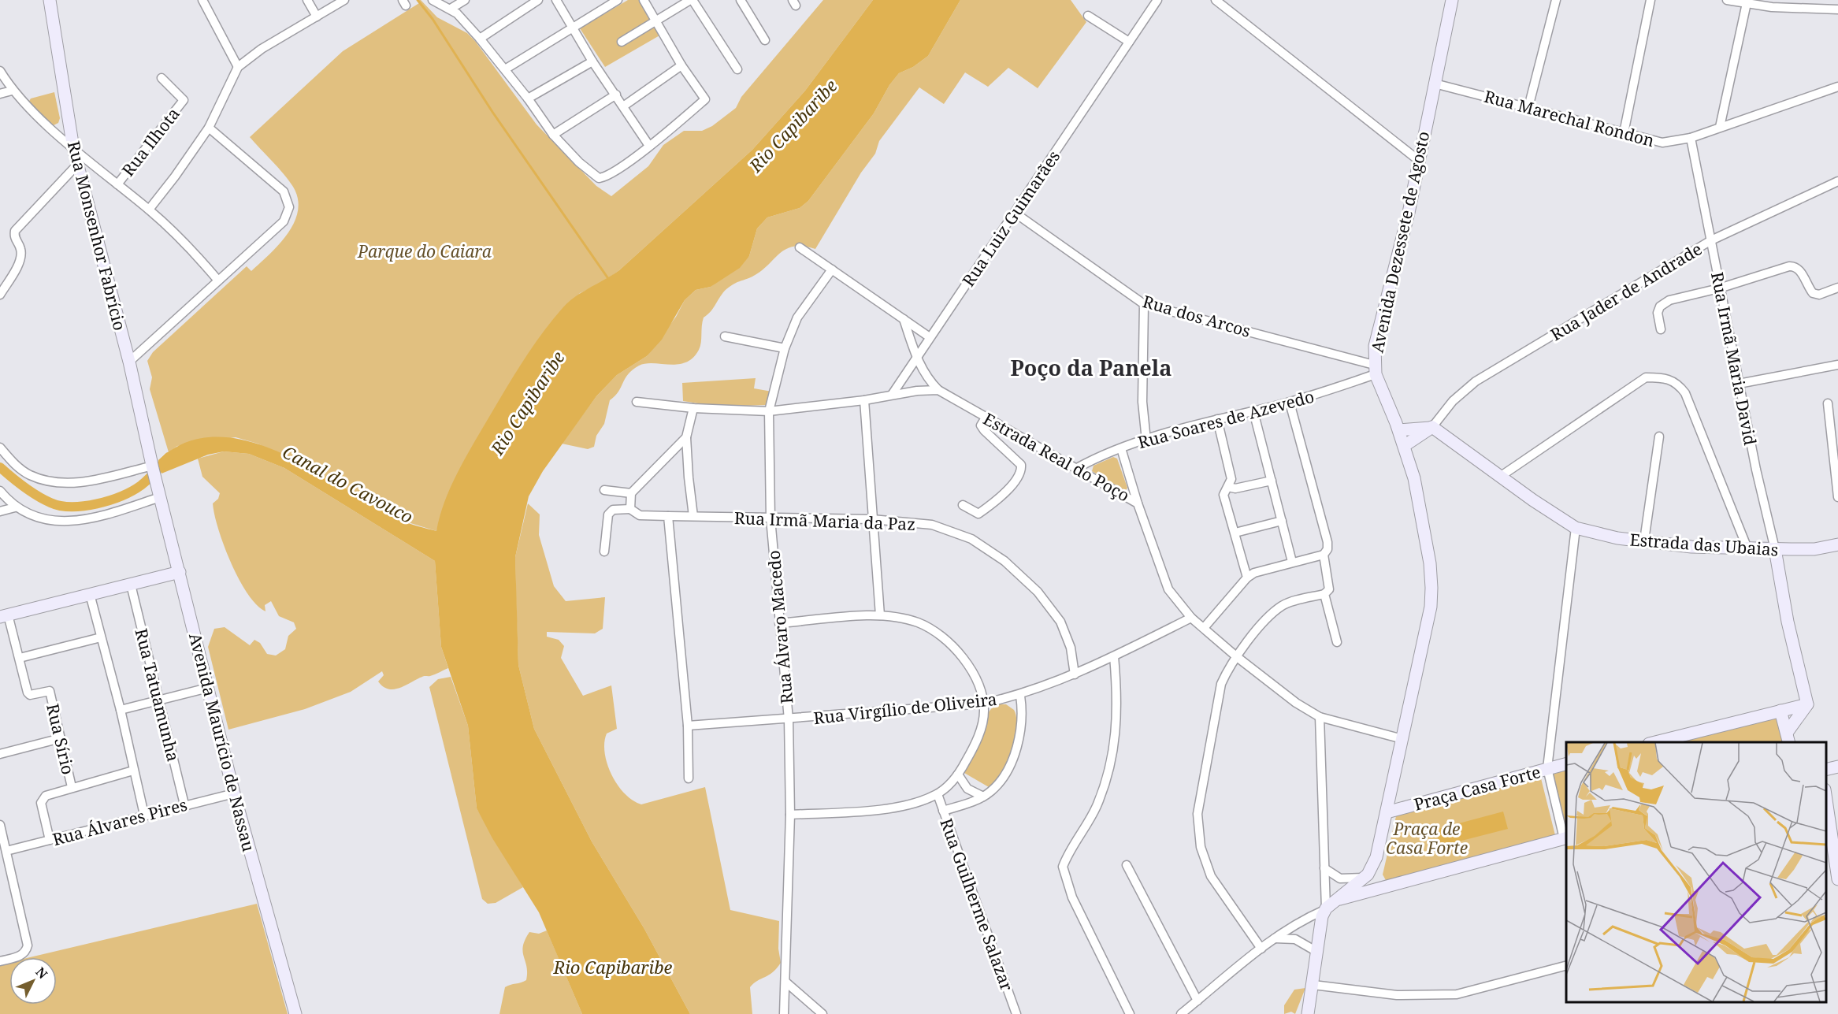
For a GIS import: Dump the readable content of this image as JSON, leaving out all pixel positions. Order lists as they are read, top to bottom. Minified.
{"streets":{"main road":["Rua Monsenhor Fabrício","Avenida Dezessete de Agosto","Rua Jader de Andrade","Estrada das Ubaias","Avenida Maurício de Nassau","Praça Casa Forte"],"street":["Rua Marechal Rondon","Rua Ilhota","Rua Luiz Guimarães","Rua dos Arcos","Rua Irmã Maria David","Rua Soares de Azevedo","Estrada Real do Poço","Rua Irmã Maria da Paz","Rua Álvaro Macedo","Rua Tatuamunha","Rua Virgílio de Oliveira","Rua Sírio","Rua Álvares Pires","Rua Guilherme Salazar"]},"crossings":[["Rua Marechal Rondon","Avenida Dezessete de Agosto"],["Rua Marechal Rondon","Rua Irmã Maria David"],["Rua Luiz Guimarães","Rua dos Arcos"],["Rua Monsenhor Fabrício","Avenida Maurício de Nassau"],["Avenida Dezessete de Agosto","Rua Jader de Andrade"],["Avenida Dezessete de Agosto","Rua dos Arcos"],["Avenida Dezessete de Agosto","Rua Soares de Azevedo"],["Avenida Dezessete de Agosto","Estrada Real do Poço"],["Avenida Dezessete de Agosto","Praça Casa Forte"],["Rua Jader de Andrade","Rua Irmã Maria David"],["Rua Jader de Andrade","Estrada das Ubaias"],["Rua dos Arcos","Rua Soares de Azevedo"],["Rua Irmã Maria David","Estrada das Ubaias"],["Rua Soares de Azevedo","Estrada Real do Poço"],["Estrada Real do Poço","Rua Virgílio de Oliveira"],["Rua Irmã Maria da Paz","Rua Álvaro Macedo"],["Rua Irmã Maria da Paz","Rua Virgílio de Oliveira"],["Rua Álvaro Macedo","Rua Virgílio de Oliveira"],["Rua Tatuamunha","Rua Álvares Pires"],["Avenida Maurício de Nassau","Rua Álvares Pires"]],"districts":["Poço da Panela"],"water":["Rio Capibaribe","Canal do Cavouco"],"parks":["Parque do Caiara","Praça de Casa Forte"],"north":"top right"}
